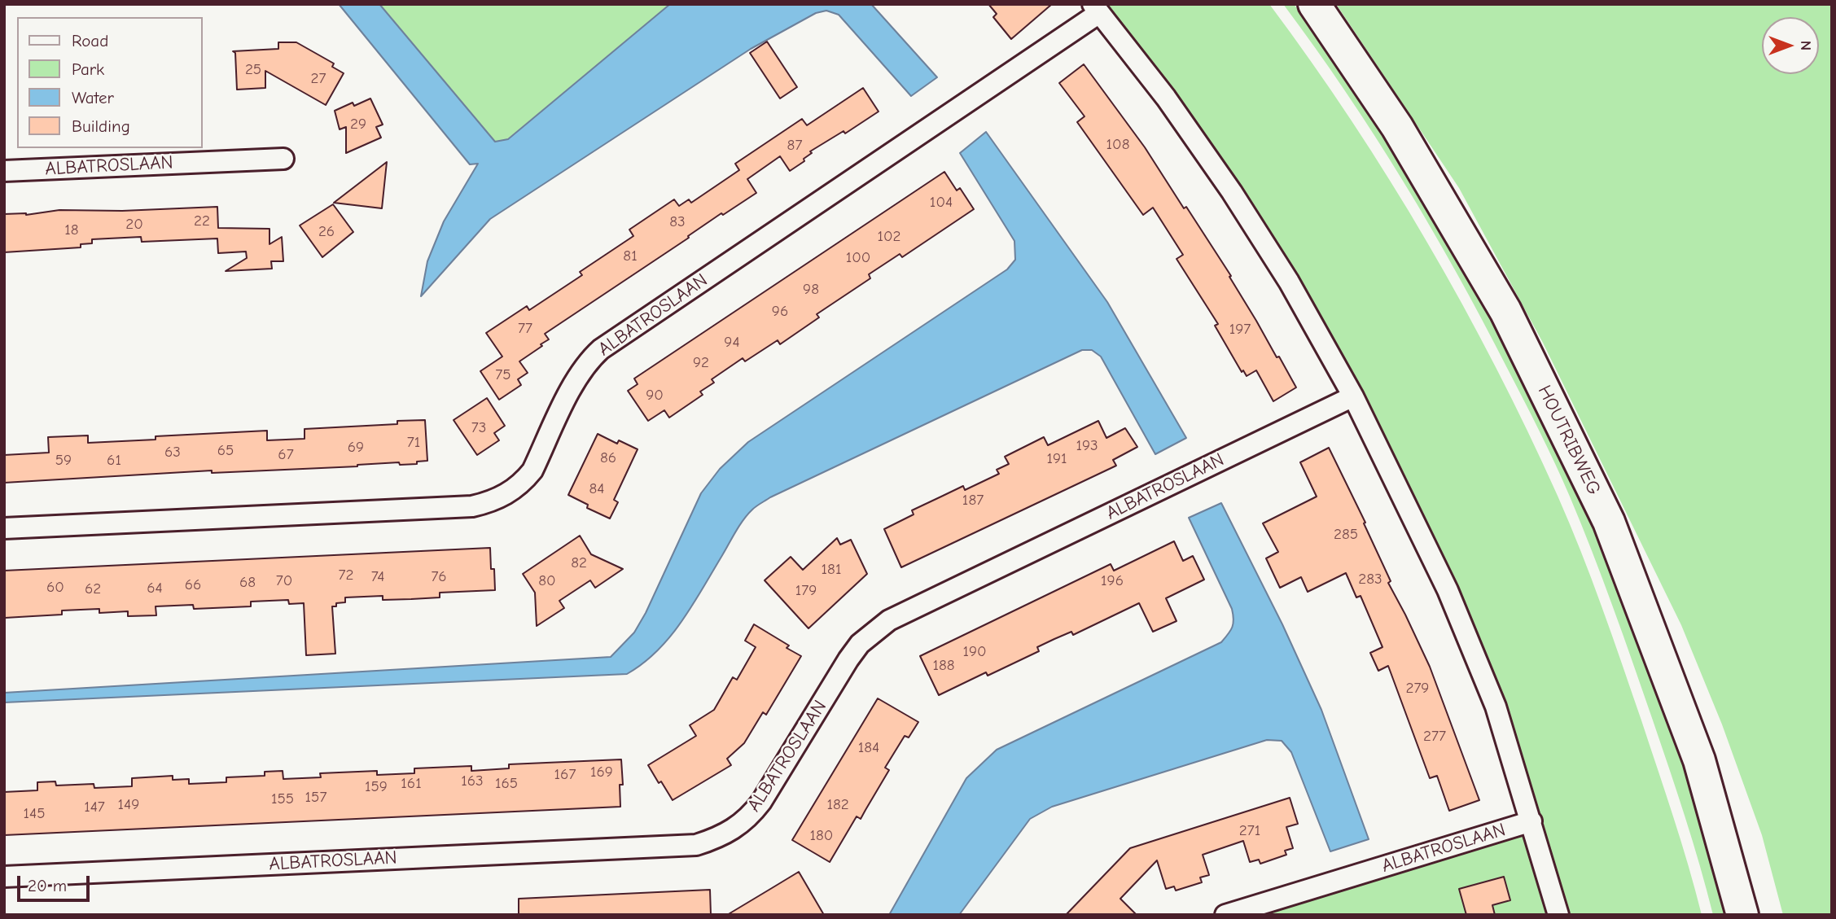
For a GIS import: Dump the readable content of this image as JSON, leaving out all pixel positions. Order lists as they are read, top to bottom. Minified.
{"streets":{"main road":["HOUTRIBWEG"],"street":["ALBATROSLAAN"]},"house_numbers":["25","27","29","108","87","104","22","83","20","18","26","102","81","100","98","96","77","197","94","92","75","90","73","71","193","69","65","63","67","86","191","59","61","84","187","285","82","181","72","74","76","283","70","80","196","68","66","60","64","62","179","190","188","279","277","184","169","167","163","161","165","159","157","155","149","182","147","145","271","180"],"legend":["Road","Park","Water","Building"],"scale_bar":"20 m","north":"right"}
